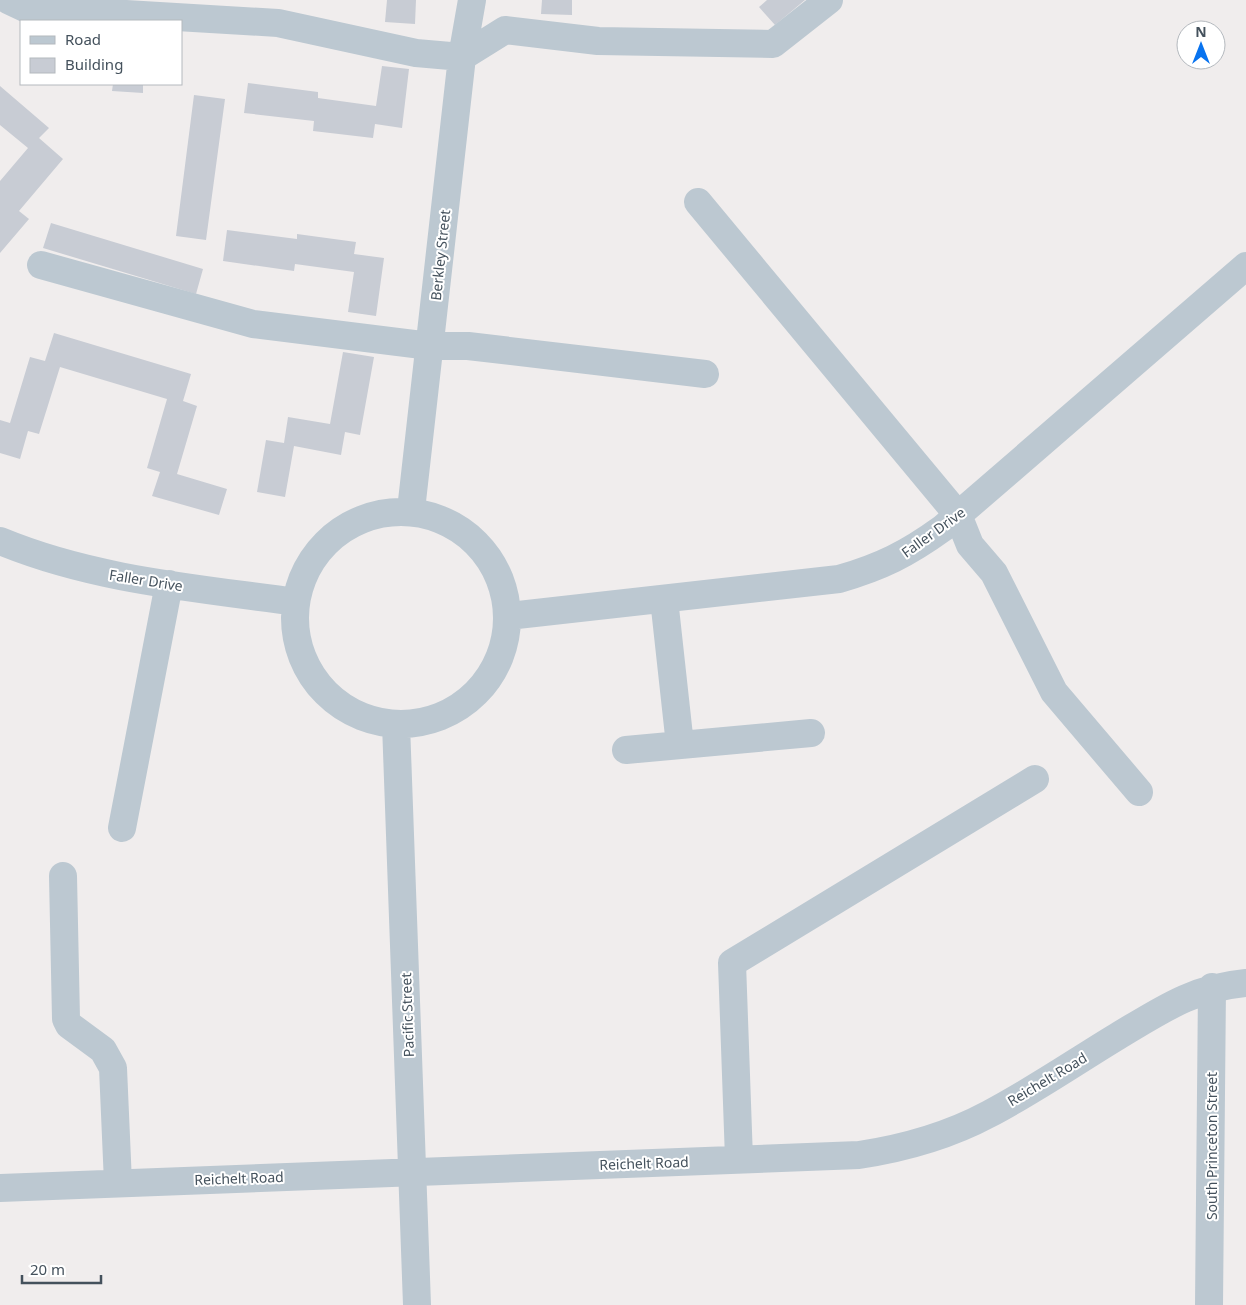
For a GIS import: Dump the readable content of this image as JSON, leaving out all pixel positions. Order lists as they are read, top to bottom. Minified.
{"streets":{"street":["Berkley Street","Faller Drive","Pacific Street","Reichelt Road","South Princeton Street"]},"crossings":[["Pacific Street","Reichelt Road"],["Reichelt Road","South Princeton Street"]],"legend":["Road","Building"],"scale_bar":"20 m","north":"top"}
